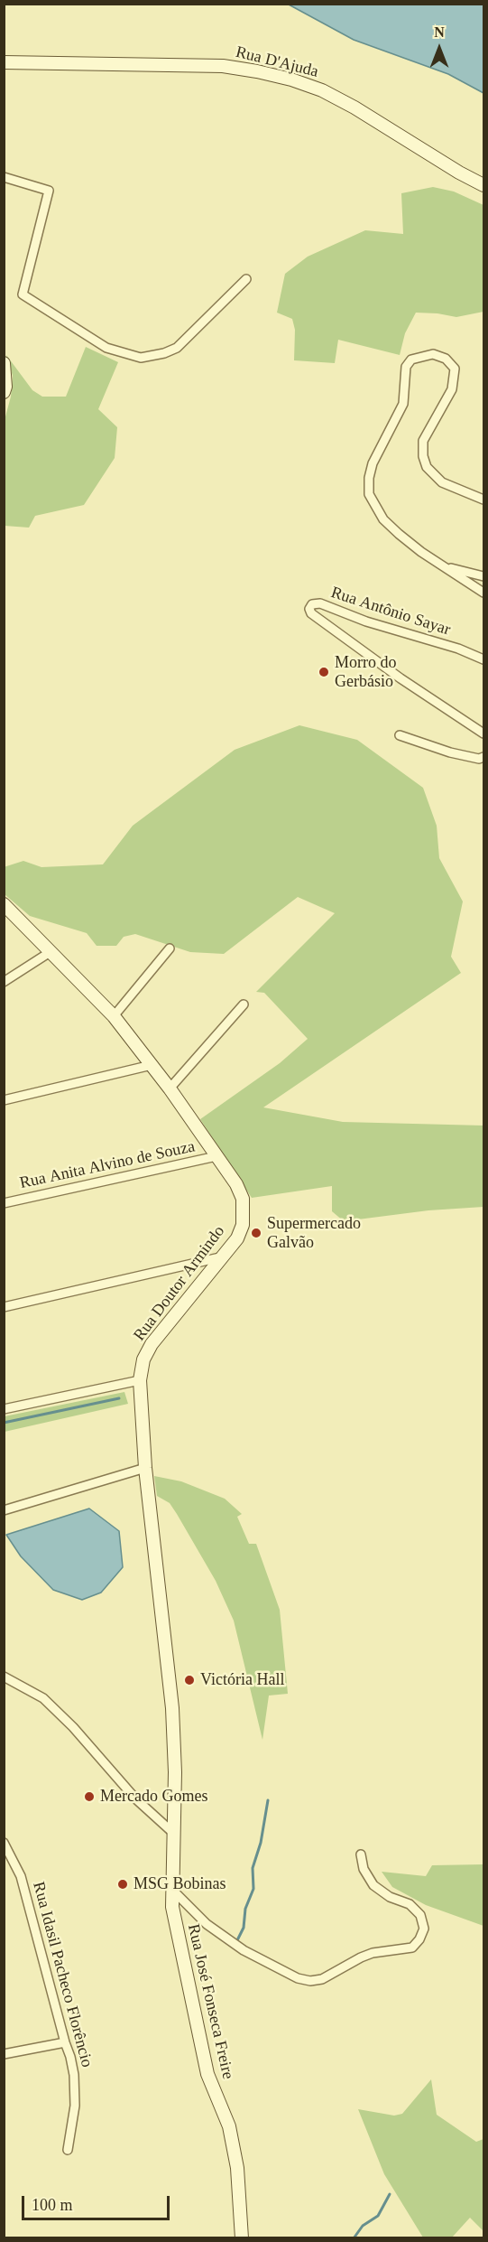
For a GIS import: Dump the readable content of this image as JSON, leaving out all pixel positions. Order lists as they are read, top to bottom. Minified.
{"streets":{"street":["Rua D'Ajuda","Rua Antônio Sayar","Rua Anita Alvino de Souza","Rua Doutor Armindo","Rua Idasil Pacheco Florêncio","Rua José Fonseca Freire"]},"crossings":[["Rua Anita Alvino de Souza","Rua Doutor Armindo"],["Rua Doutor Armindo","Rua José Fonseca Freire"]],"places":["Morro do Gerbásio","Supermercado Galvão","Victória Hall","Mercado Gomes","MSG Bobinas"],"scale_bar":"100 m","north":"top"}
